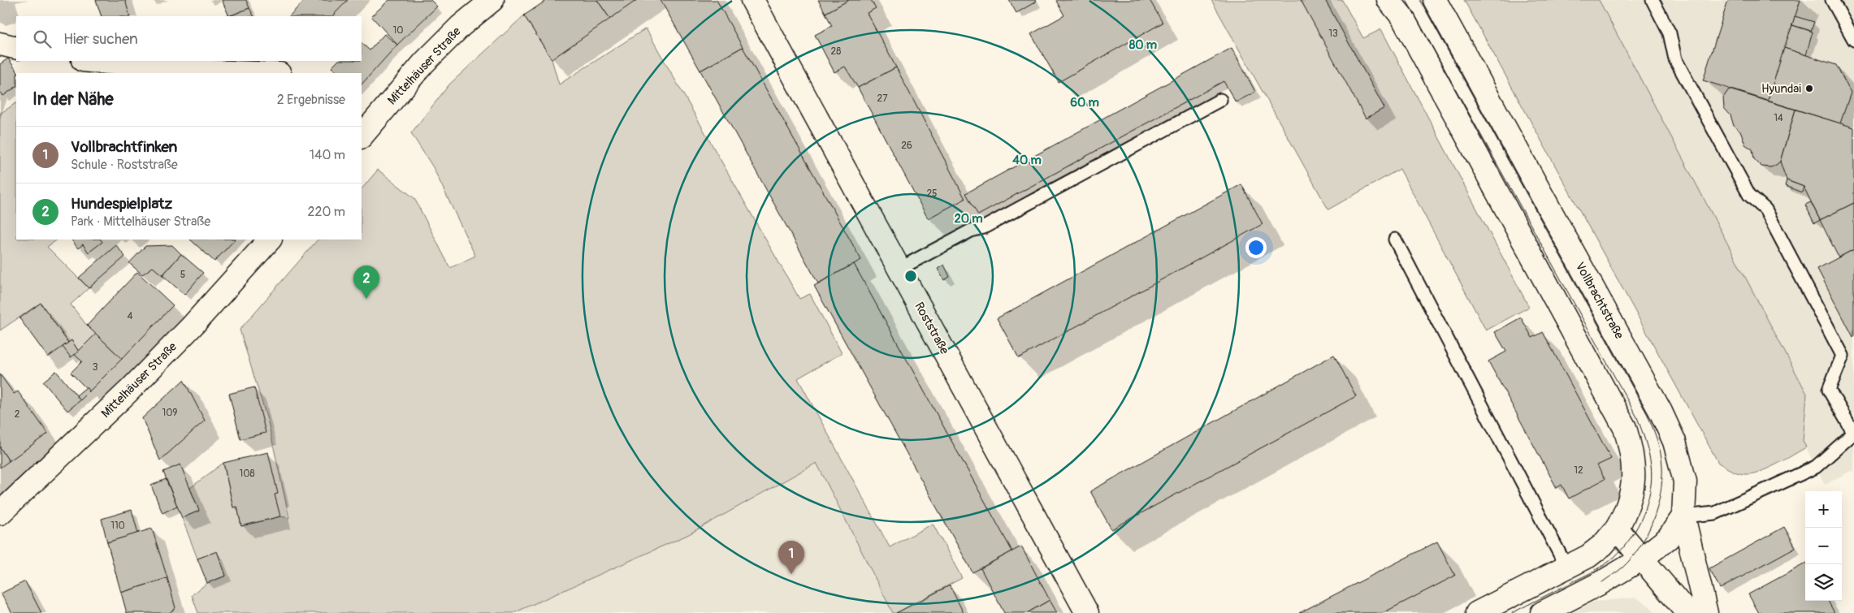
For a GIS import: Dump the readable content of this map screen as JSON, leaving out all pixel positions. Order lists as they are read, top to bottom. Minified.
{"streets":{"street":["Mittelhäuser Straße","Vollbrachtstraße","Roststraße"]},"places":["Hyundai"],"house_numbers":["10","13","28","27","14","26","25","5","4","3","109","2","12","108","110"],"page":{"search":"Hier suchen","heading":["In der Nähe","2 Ergebnisse"],"list":[{"mark":"1","name":"Vollbrachtfinken","note":"Schule · Roststraße","value":"140 m"},{"mark":"2","name":"Hundespielplatz","note":"Park · Mittelhäuser Straße","value":"220 m"}],"pins":["2","1"],"map_buttons":["+","−"]},"rings":["80 m","60 m","40 m","20 m"]}
